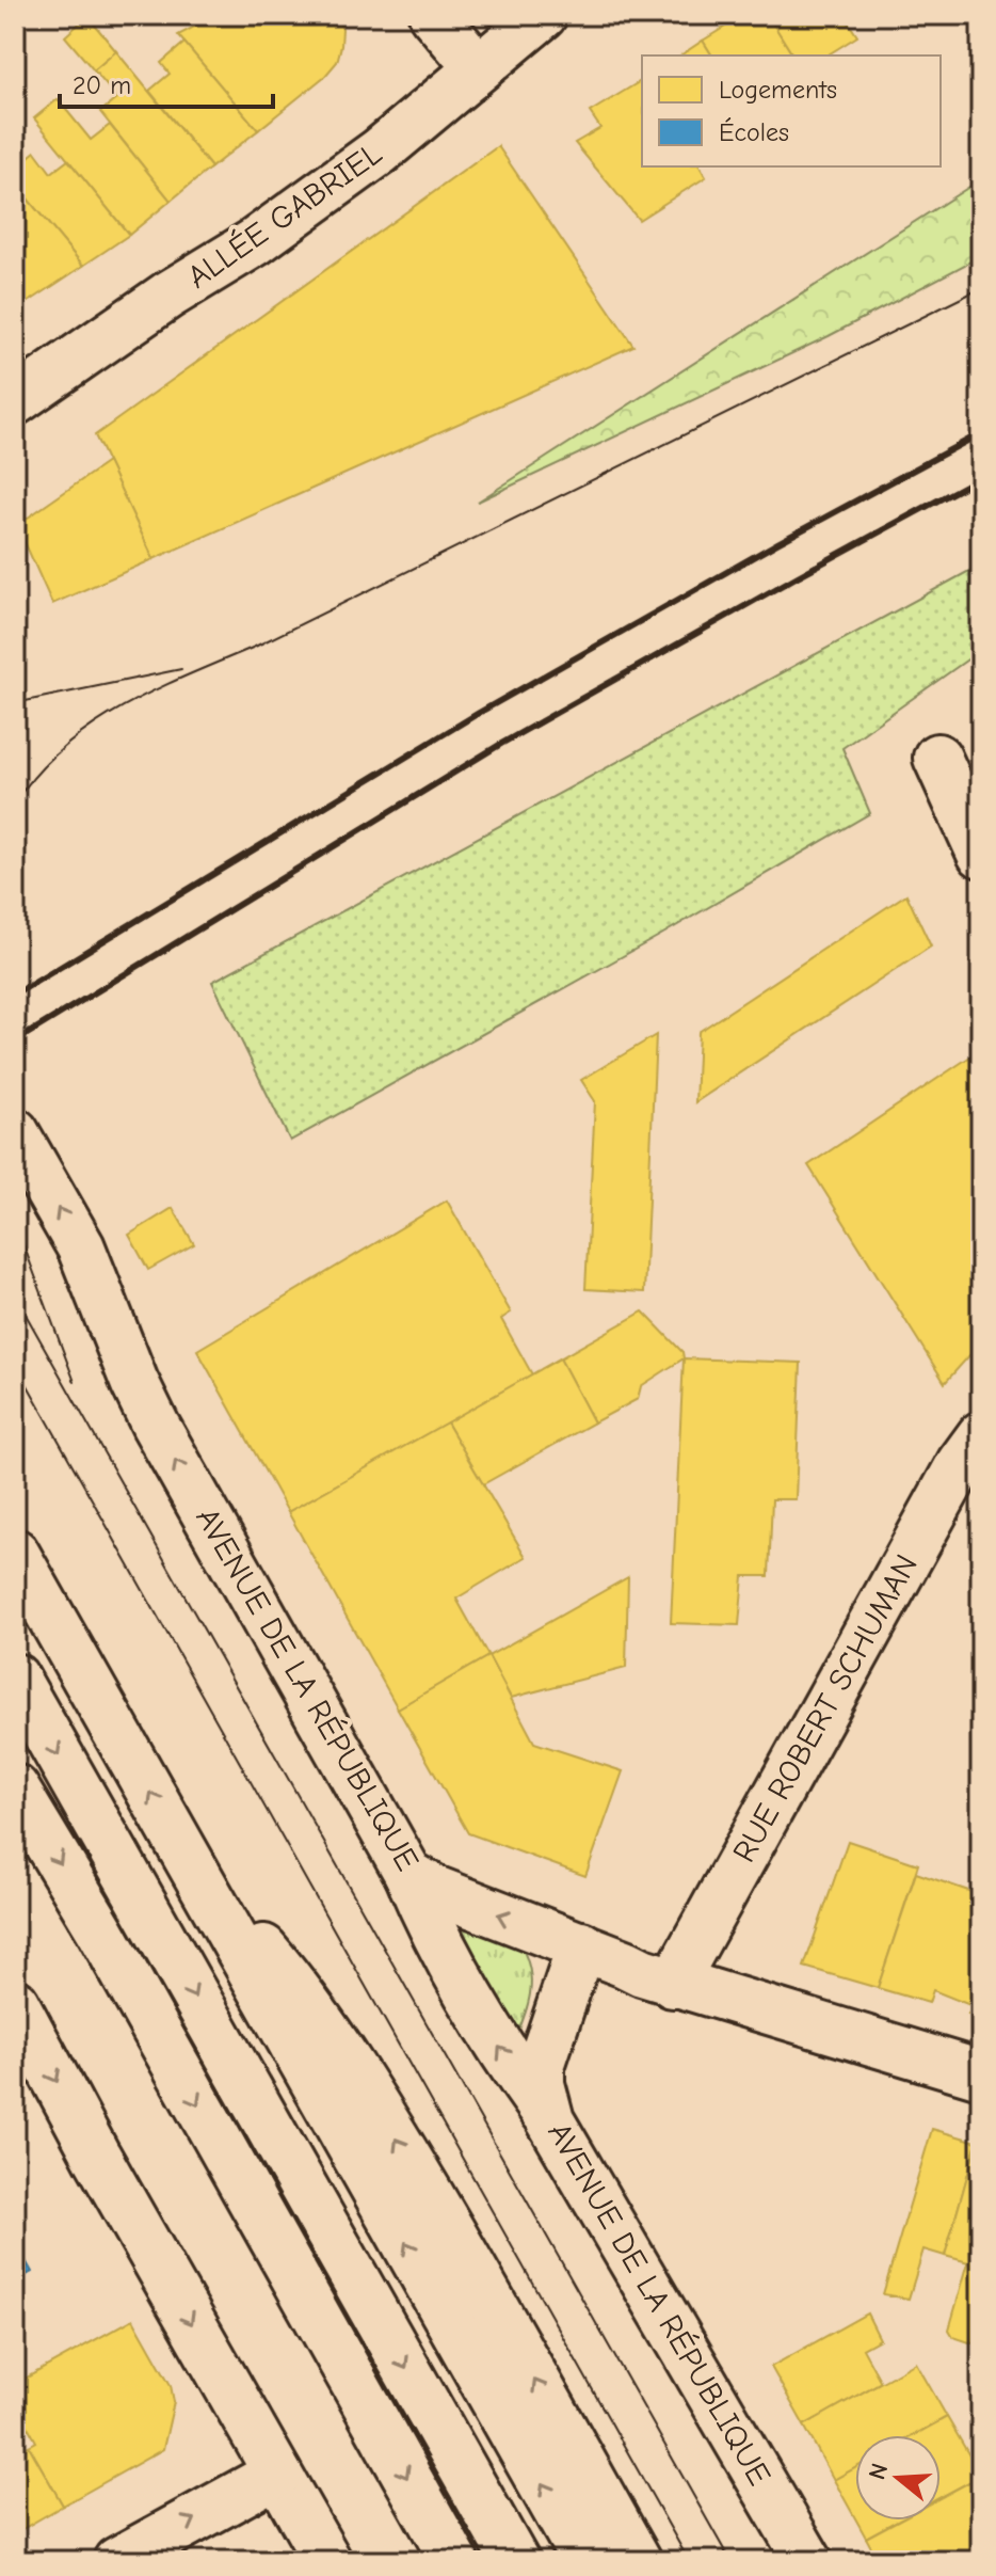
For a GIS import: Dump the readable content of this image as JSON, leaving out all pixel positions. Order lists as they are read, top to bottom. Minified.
{"streets":{"street":["ALLÉE GABRIEL","AVENUE DE LA RÉPUBLIQUE","RUE ROBERT SCHUMAN"]},"legend":["Logements","Écoles"],"scale_bar":"20 m","north":"left"}
